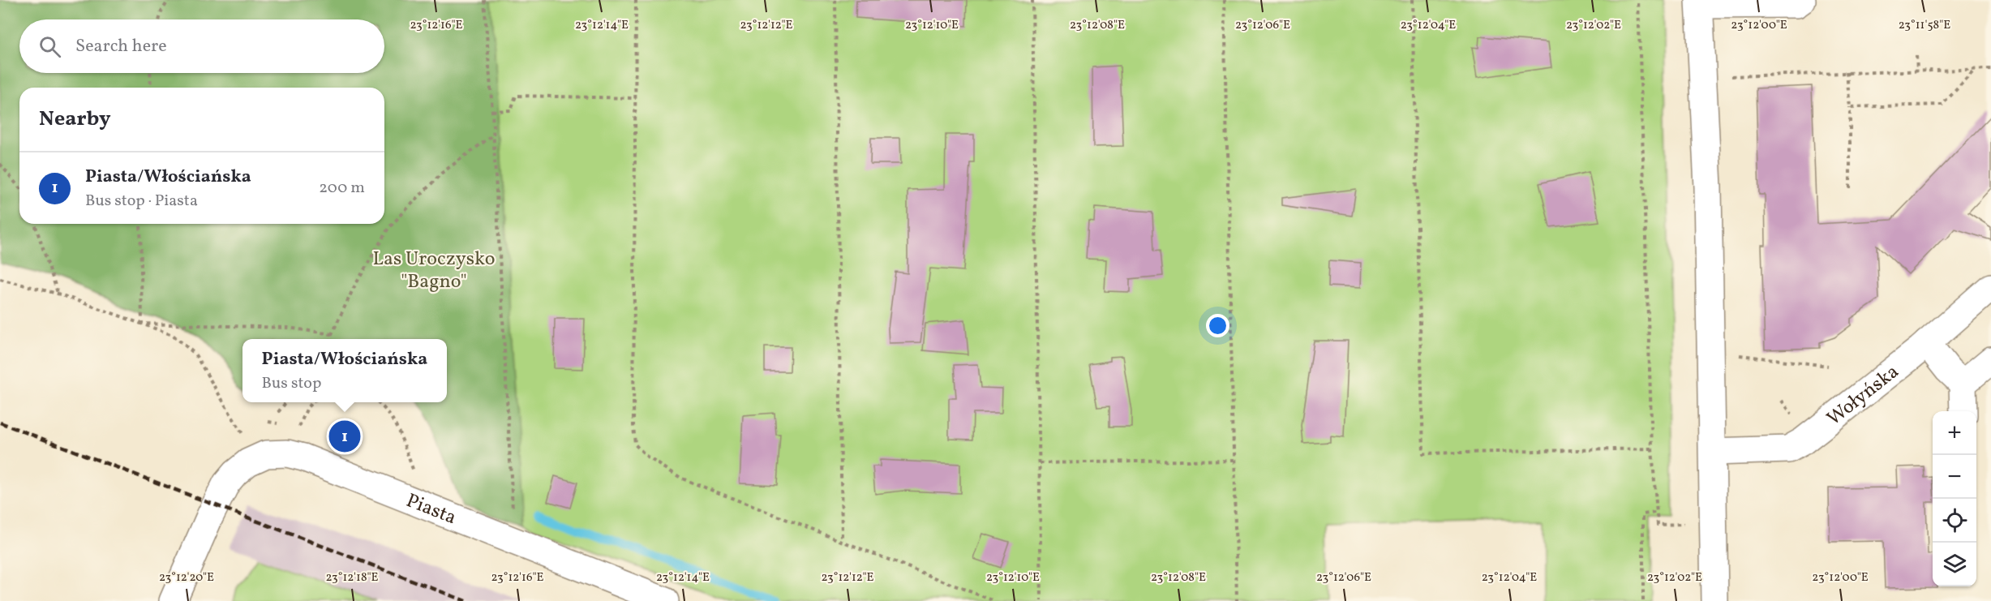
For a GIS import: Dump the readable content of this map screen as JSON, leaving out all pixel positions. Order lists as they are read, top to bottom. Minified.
{"streets":{"street":["Wołyńska","Piasta"]},"parks":["Las Uroczysko \"Bagno\""],"page":{"search":"Search here","heading":"Nearby","list":[{"mark":"1","name":"Piasta/Włościańska","note":"Bus stop · Piasta","value":"200 m"}],"popup":["Piasta/Włościańska","Bus stop"],"map_buttons":["+","−"],"pins":"1"},"coordinates":["23°12'16\"E","23°12'14\"E","23°12'12\"E","23°12'10\"E","23°12'08\"E","23°12'06\"E","23°12'04\"E","23°12'02\"E","23°12'00\"E","23°11'58\"E","23°12'20\"E","23°12'18\"E"]}
